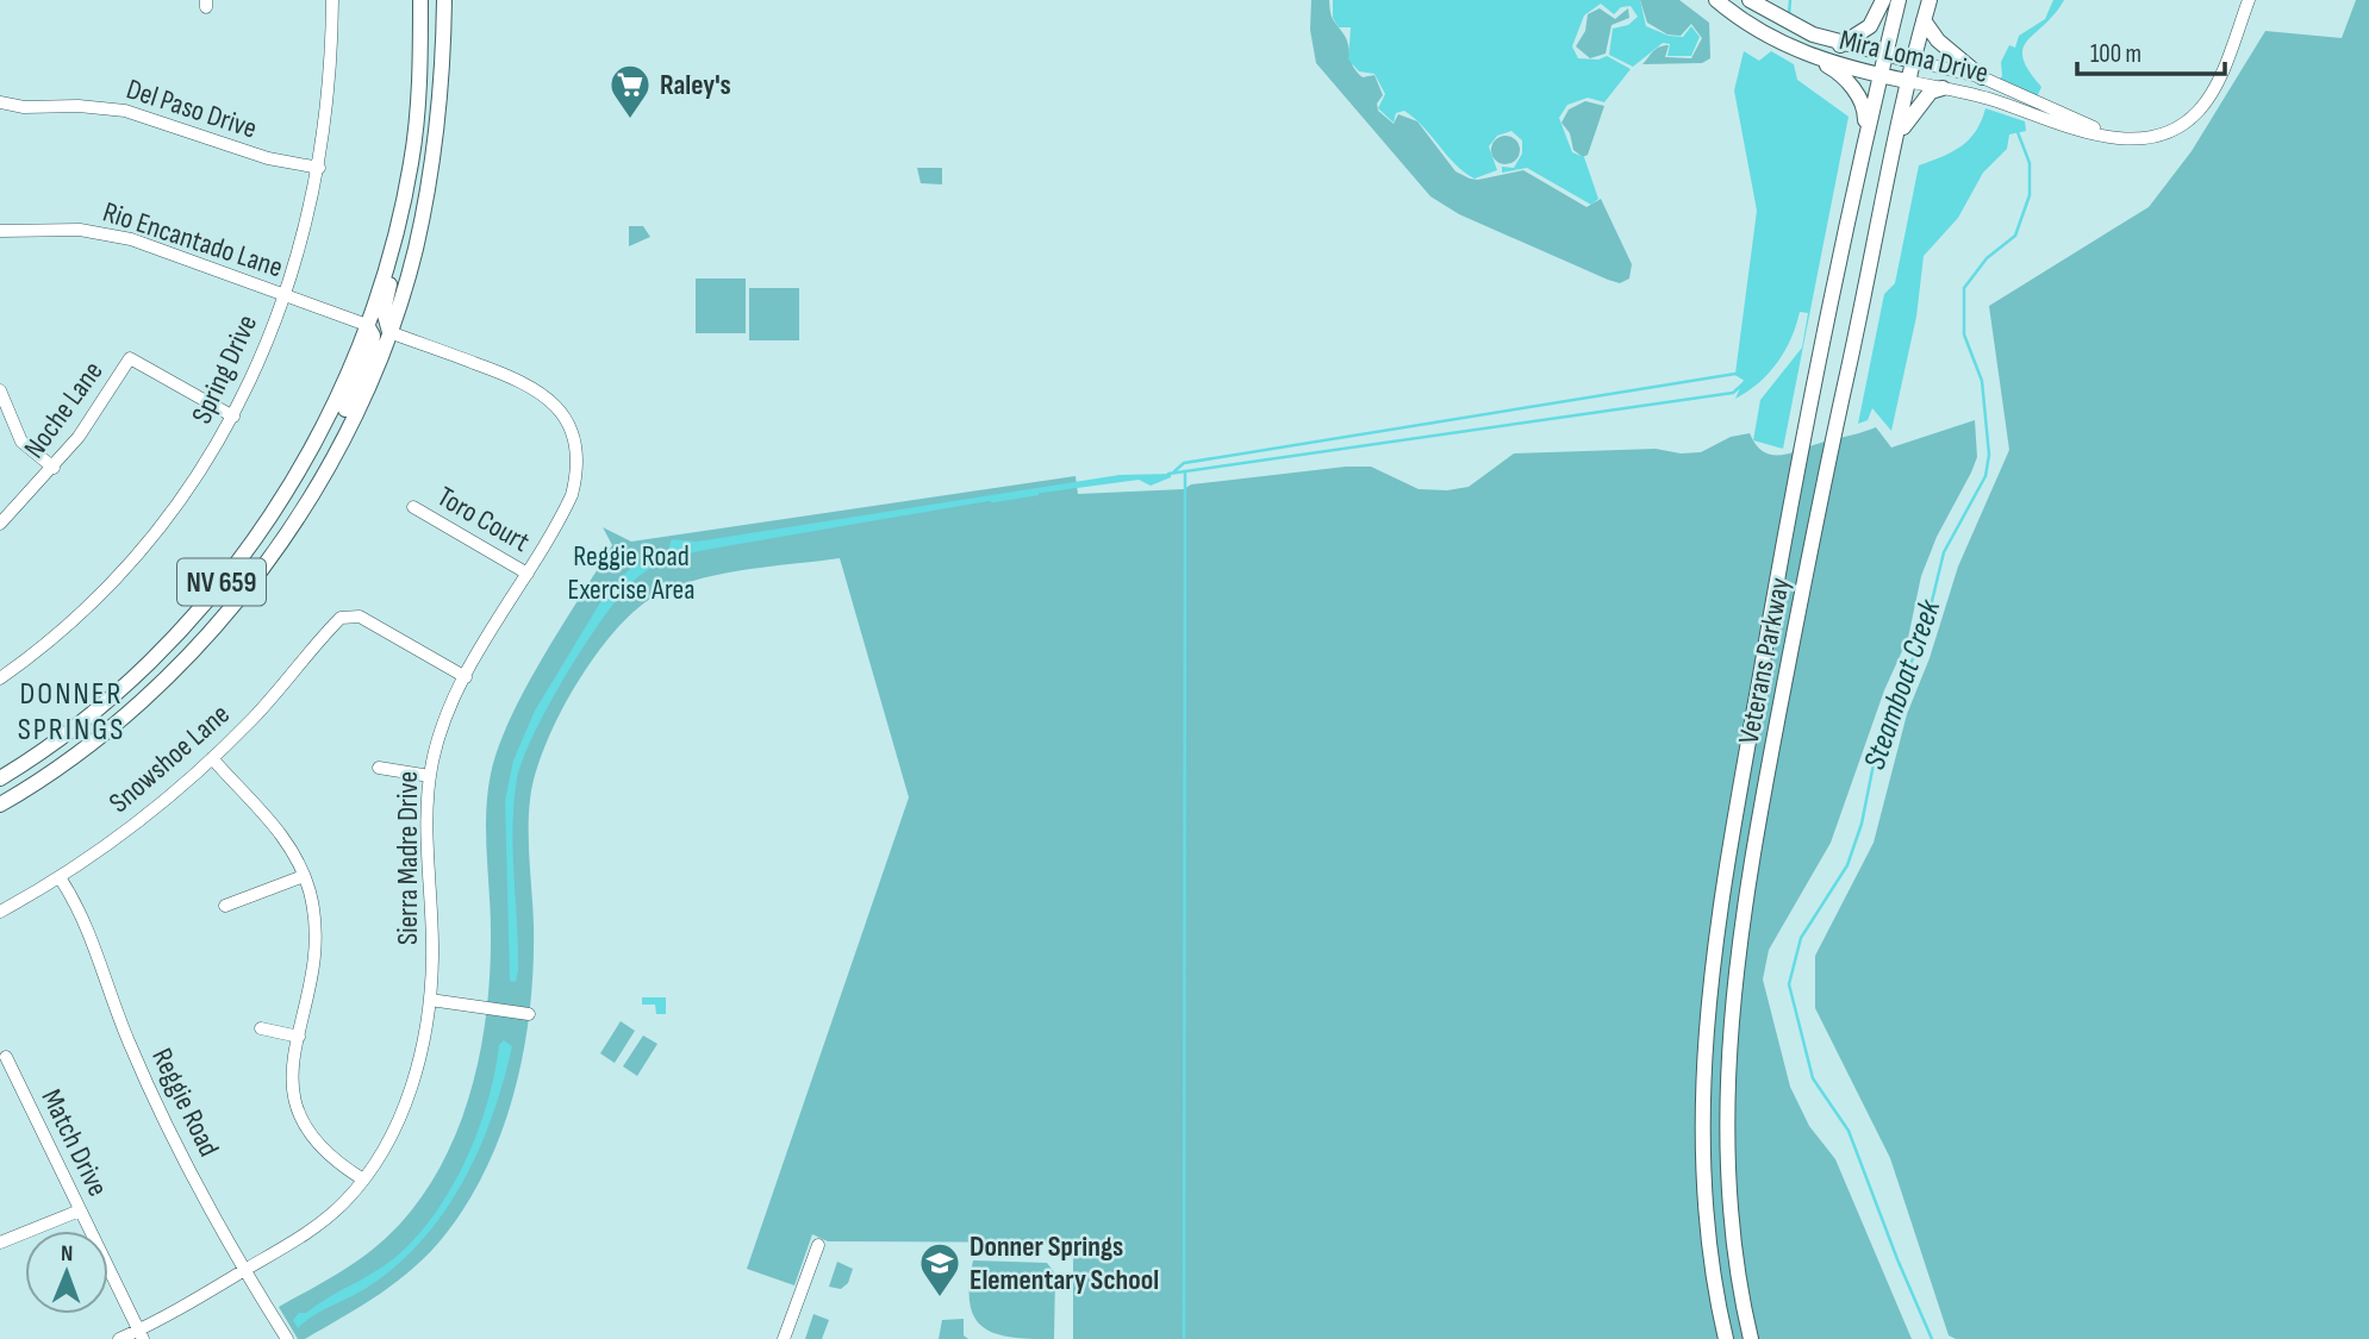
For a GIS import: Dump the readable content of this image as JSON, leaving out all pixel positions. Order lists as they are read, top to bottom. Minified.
{"streets":{"main road":["Mira Loma Drive","NV 659","Veterans Parkway"],"street":["Del Paso Drive","Rio Encantado Lane","Spring Drive","Noche Lane","Toro Court","Snowshoe Lane","Sierra Madre Drive","Reggie Road","Match Drive"]},"crossings":[["Mira Loma Drive","Veterans Parkway"],["Del Paso Drive","Spring Drive"],["Rio Encantado Lane","Spring Drive"],["Rio Encantado Lane","NV 659"],["Spring Drive","Noche Lane"],["Toro Court","Sierra Madre Drive"],["NV 659","Sierra Madre Drive"],["Snowshoe Lane","Sierra Madre Drive"],["Snowshoe Lane","Reggie Road"],["Sierra Madre Drive","Reggie Road"],["Sierra Madre Drive","Match Drive"]],"districts":["DONNER SPRINGS"],"water":["Steamboat Creek"],"parks":["Reggie Road Exercise Area"],"places":{"supermarket":["Raley's"],"school or university":["Donner Springs Elementary School"]},"scale_bar":"100 m","north":"top"}
